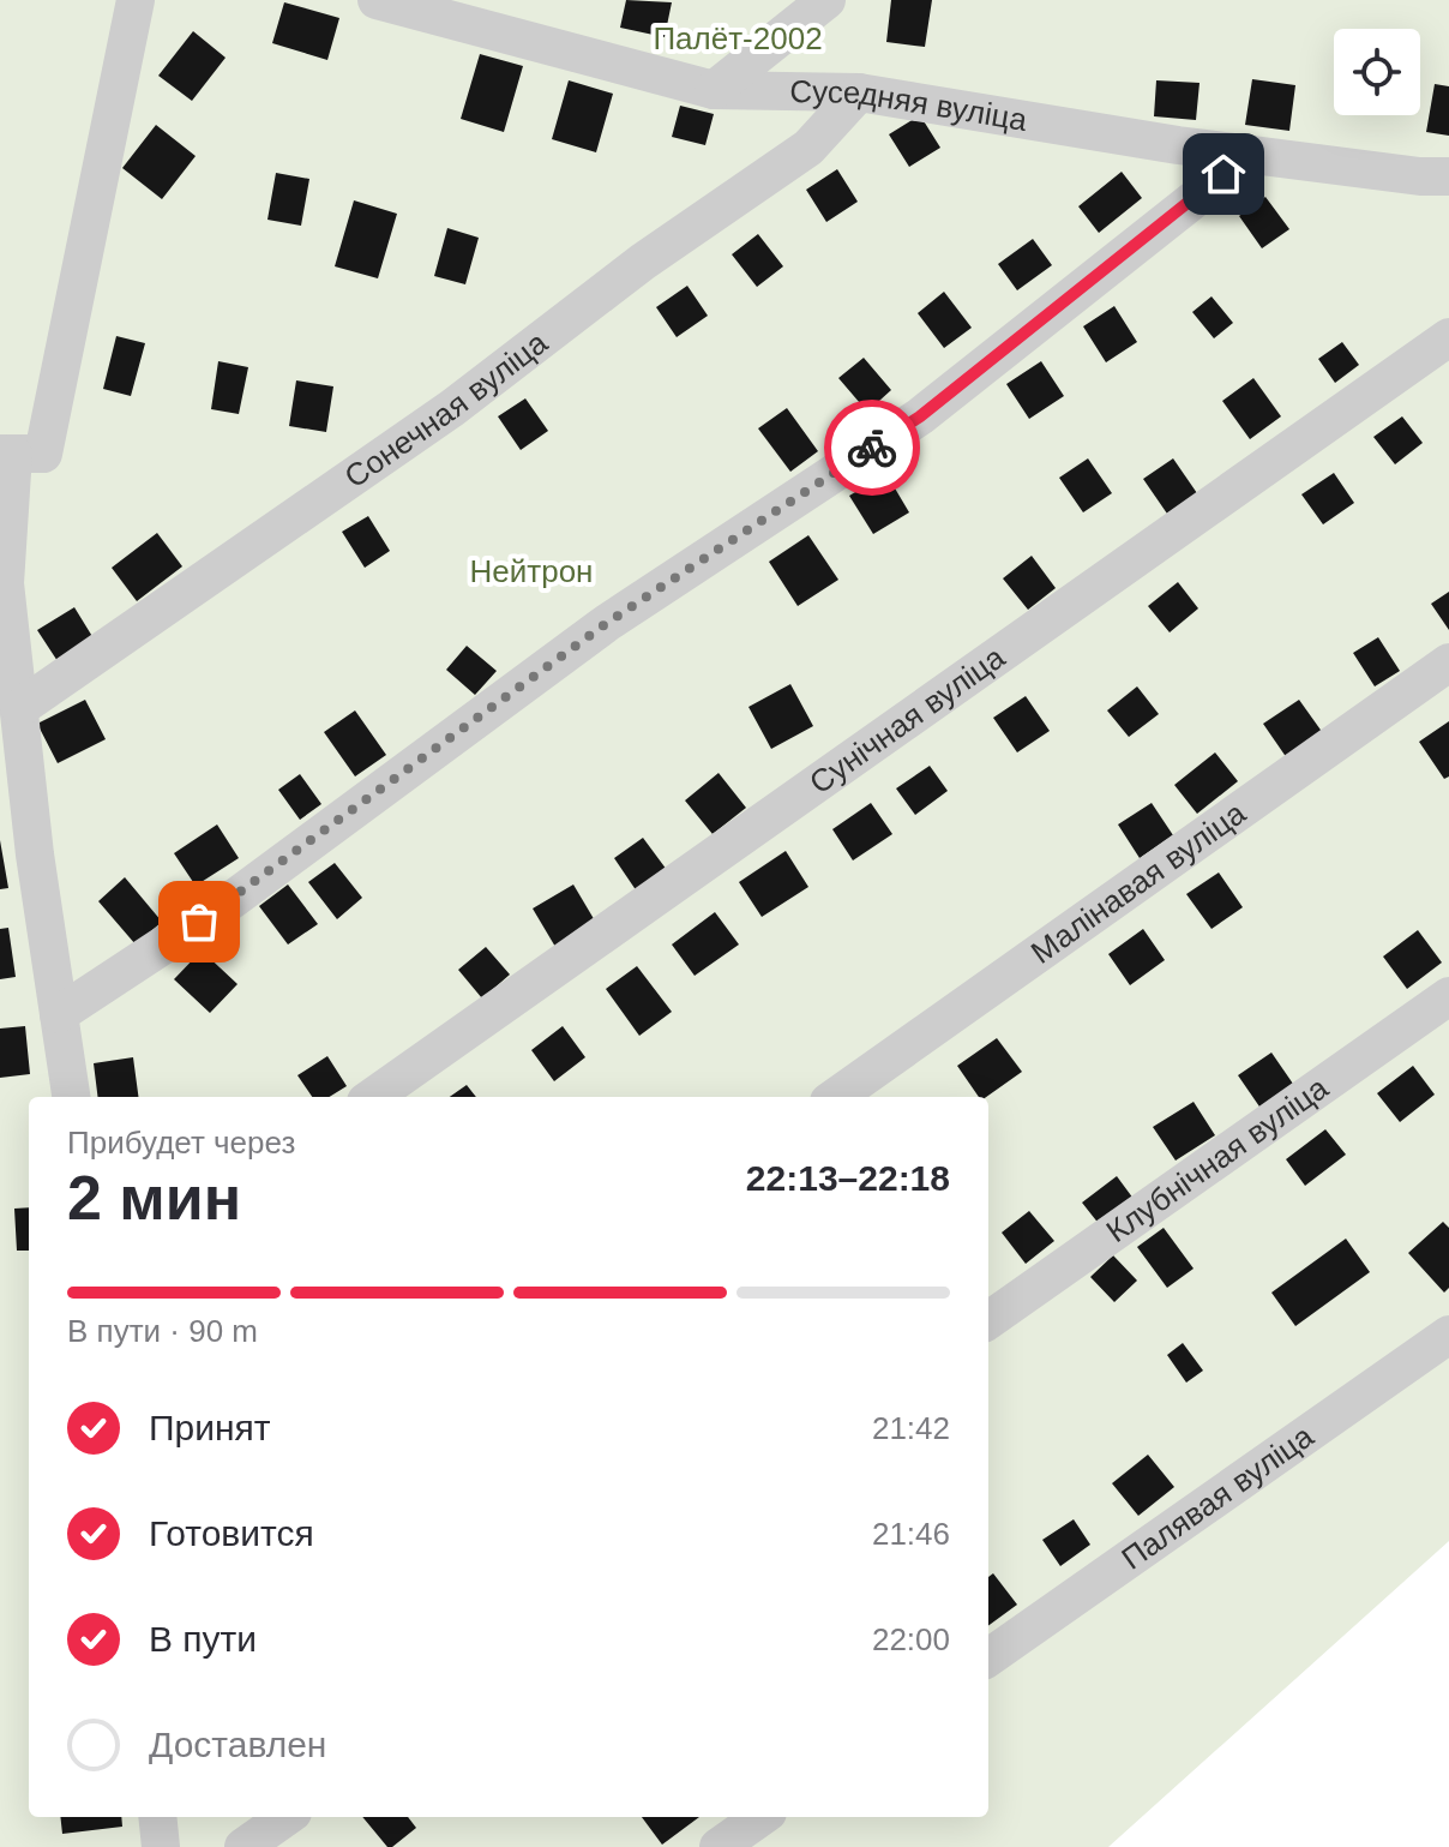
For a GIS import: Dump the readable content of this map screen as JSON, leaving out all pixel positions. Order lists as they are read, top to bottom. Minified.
{"streets":{"street":["Суседняя вуліца","Сонечная вуліца","Сунічная вуліца","Малінавая вуліца","Клубнічная вуліца","Палявая вуліца"]},"crossings":[["Суседняя вуліца","Сонечная вуліца"]],"parks":["Палёт-2002","Нейтрон"],"page":{"heading":["2 мин","Прибудет через","22:13–22:18"],"bar":"В пути · 90 m","list":[["Принят","21:42"],["Готовится","21:46"],["В пути","22:00"],"Доставлен"]}}
